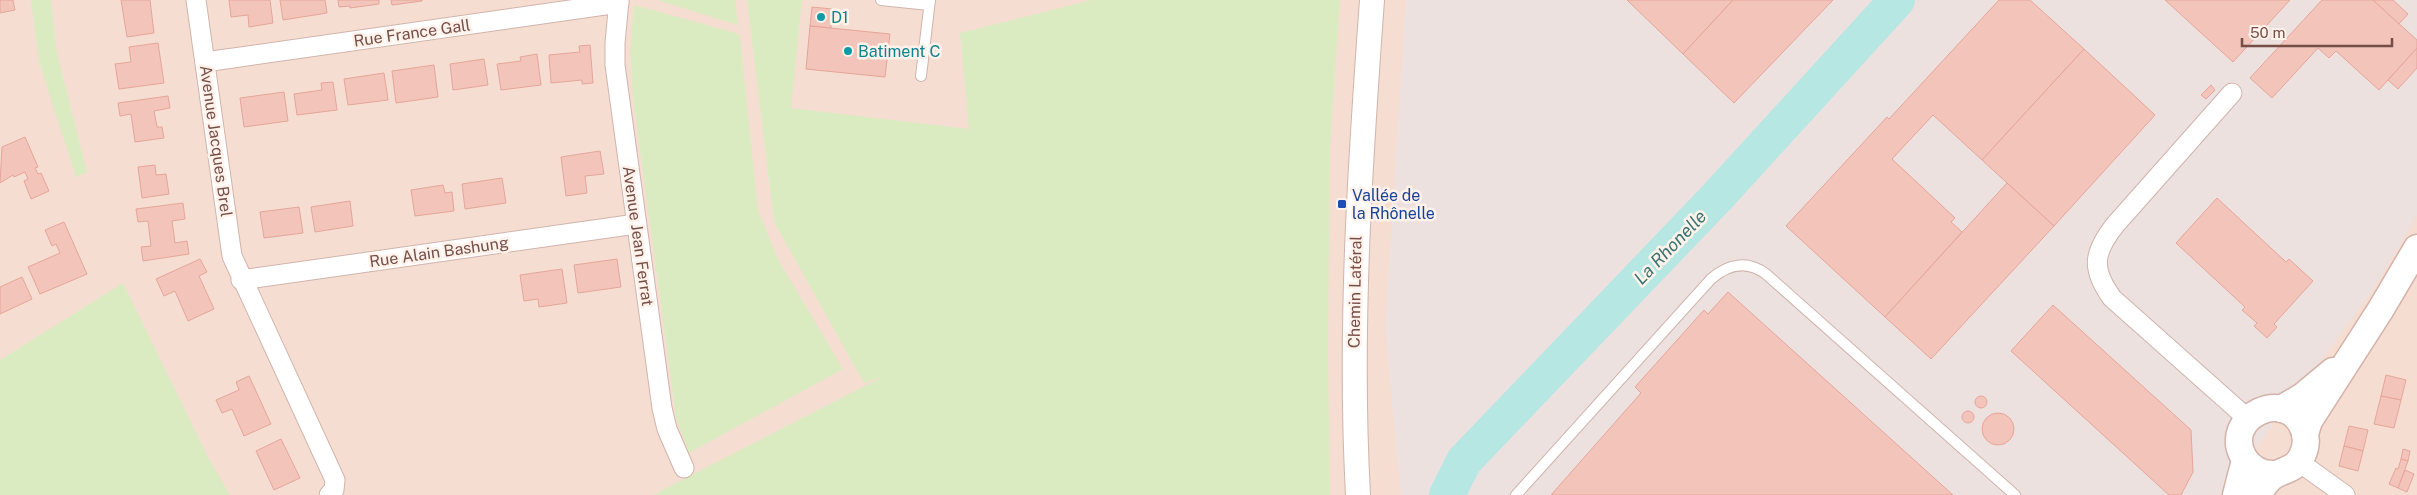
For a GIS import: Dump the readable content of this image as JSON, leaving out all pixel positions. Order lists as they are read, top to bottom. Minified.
{"streets":{"street":["Rue France Gall","Avenue Jacques Brel","Avenue Jean Ferrat","Rue Alain Bashung","Chemin Latéral"]},"crossings":[["Rue France Gall","Avenue Jacques Brel"],["Rue France Gall","Avenue Jean Ferrat"],["Avenue Jacques Brel","Rue Alain Bashung"],["Avenue Jean Ferrat","Rue Alain Bashung"]],"water":["La Rhonelle"],"places":{"other":["D1","Batiment C"],"transit":["Vallée de la Rhônelle"]},"scale_bar":"50 m"}
